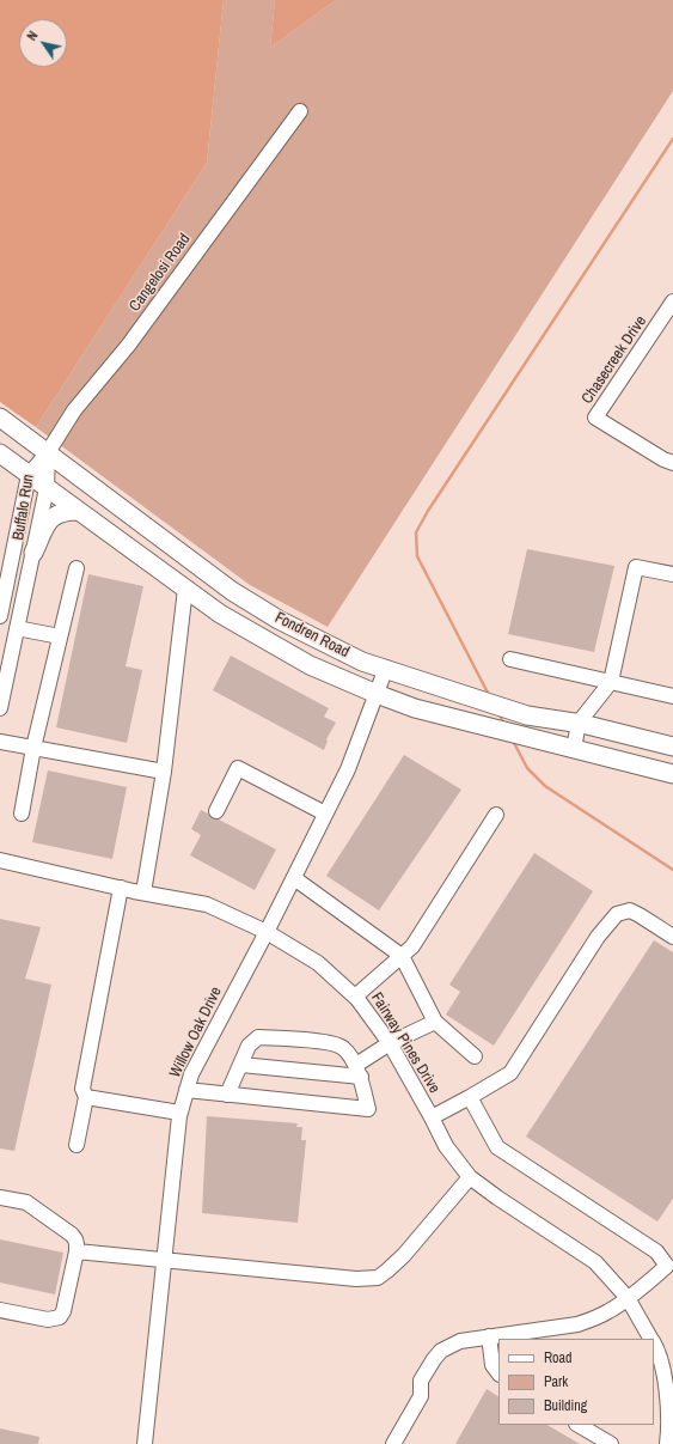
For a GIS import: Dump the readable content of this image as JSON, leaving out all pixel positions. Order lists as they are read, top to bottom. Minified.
{"streets":{"main road":["Fondren Road"],"street":["Cangelosi Road","Chasecreek Drive","Buffalo Run","Willow Oak Drive","Fairway Pines Drive"]},"crossings":[["Cangelosi Road","Buffalo Run"],["Cangelosi Road","Fondren Road"],["Buffalo Run","Fondren Road"],["Fondren Road","Willow Oak Drive"],["Willow Oak Drive","Fairway Pines Drive"]],"legend":["Road","Park","Building"],"north":"top left"}
